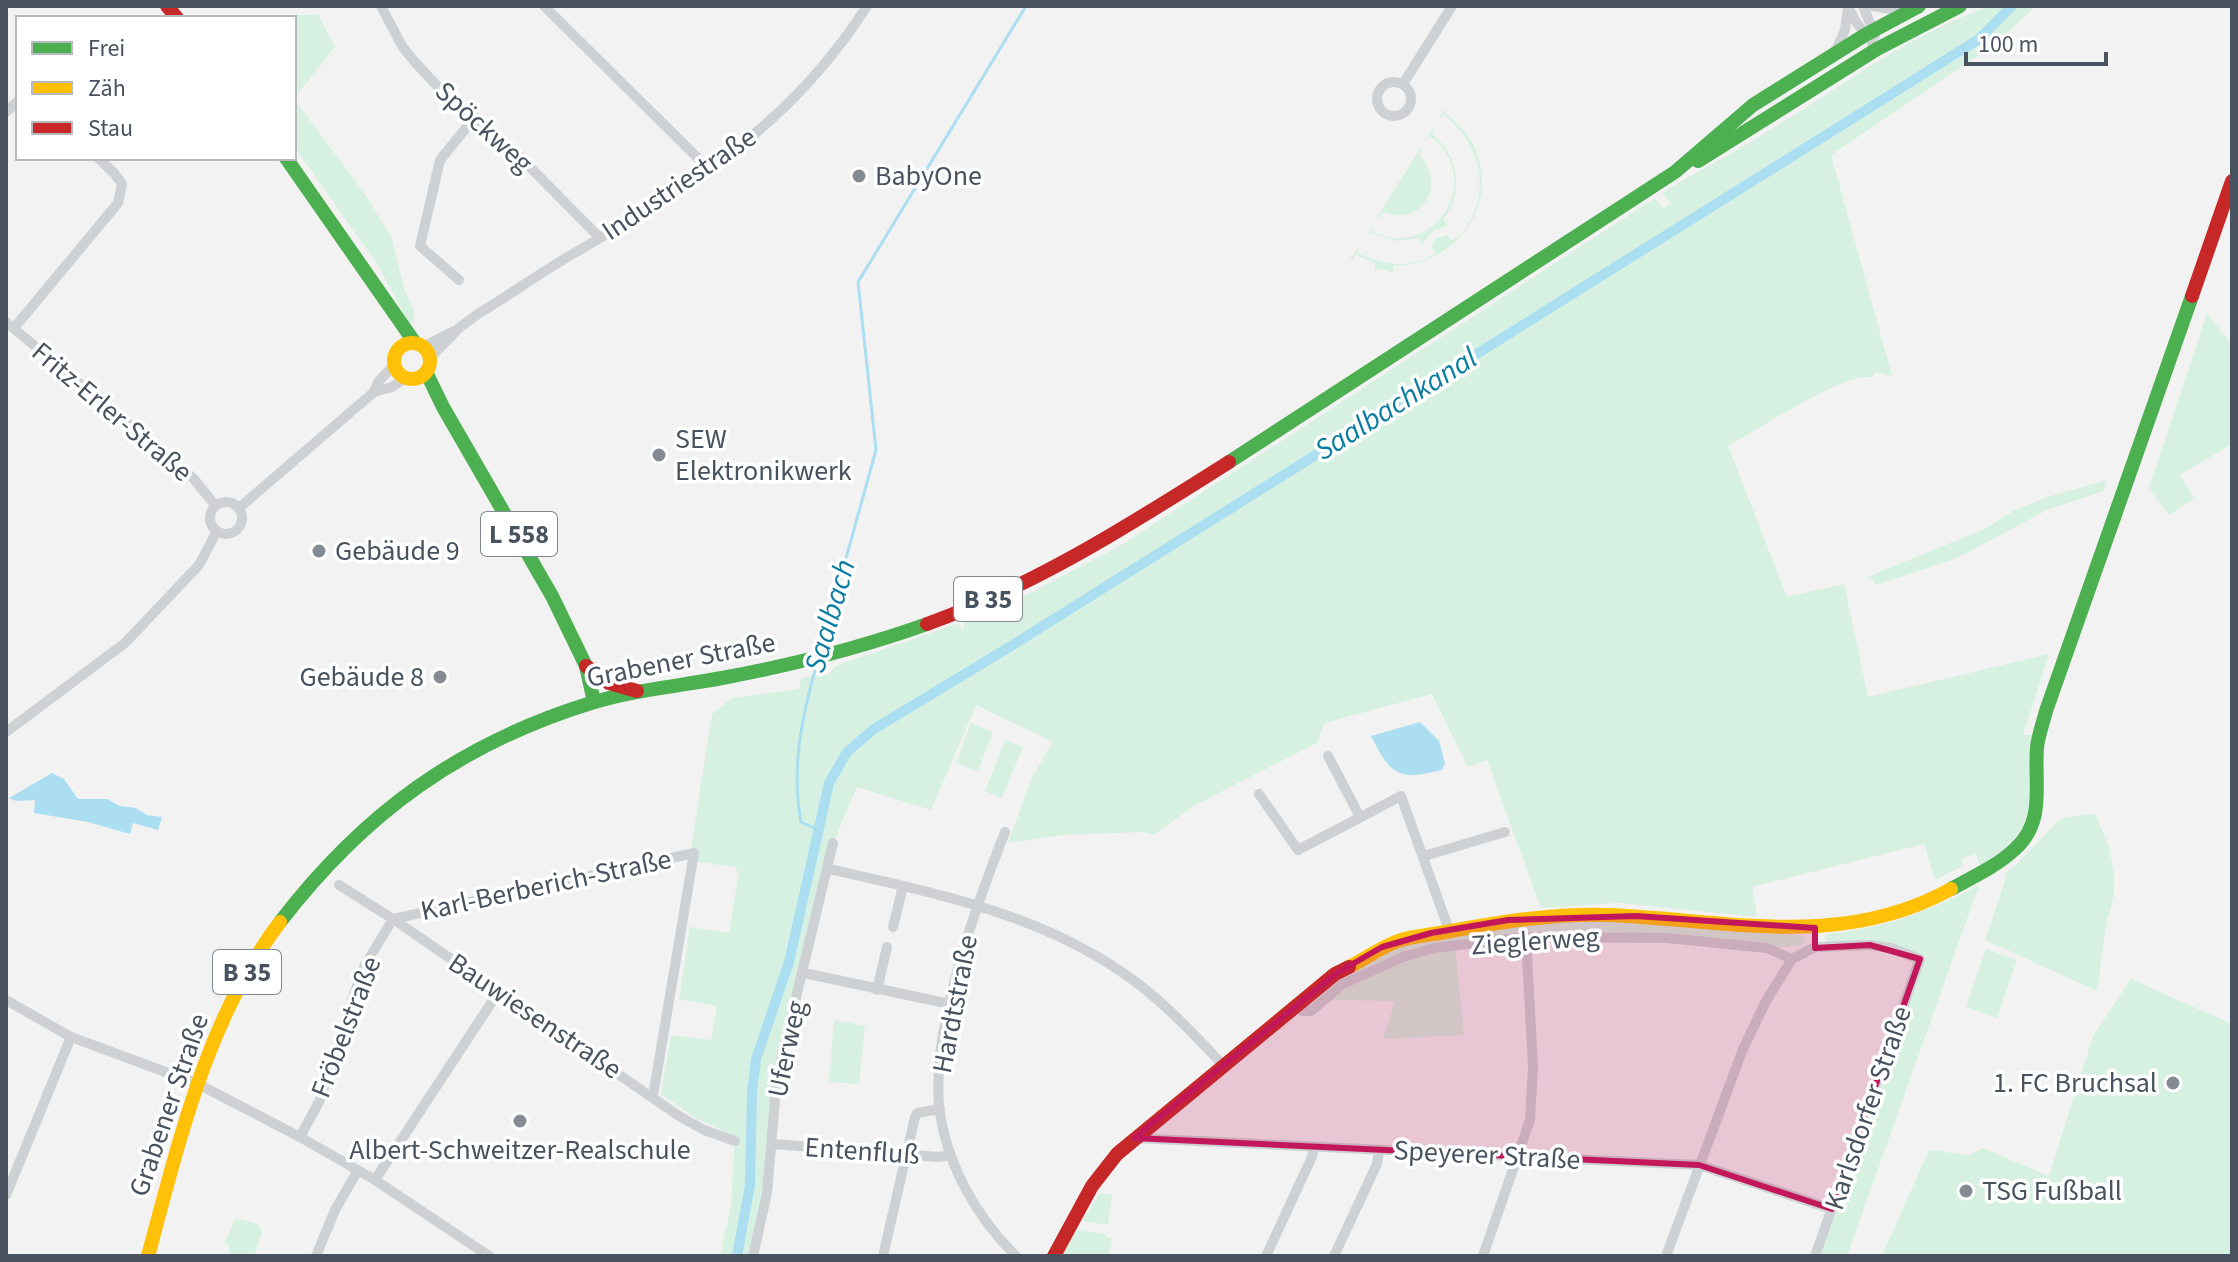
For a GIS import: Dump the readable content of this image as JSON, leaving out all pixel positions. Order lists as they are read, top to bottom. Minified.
{"streets":{"main road":["L 558","B 35","Grabener Straße"],"street":["Spöckweg","Industriestraße","Fritz-Erler-Straße","Karl-Berberich-Straße","Zieglerweg","Hardtstraße","Bauwiesenstraße","Fröbelstraße","Uferweg","Karlsdorfer Straße","Entenfluß","Speyerer Straße"]},"crossings":[["Spöckweg","Industriestraße"],["Industriestraße","L 558"],["L 558","B 35"],["L 558","Grabener Straße"],["B 35","Grabener Straße"],["Karl-Berberich-Straße","Bauwiesenstraße"],["Karl-Berberich-Straße","Fröbelstraße"],["Hardtstraße","Entenfluß"],["Bauwiesenstraße","Fröbelstraße"],["Uferweg","Entenfluß"],["Karlsdorfer Straße","Speyerer Straße"]],"water":["Saalbachkanal","Saalbach"],"places":["BabyOne","SEW Elektronikwerk","Gebäude 9","Gebäude 8","1. FC Bruchsal","Albert-Schweitzer-Realschule","TSG Fußball"],"legend":["Frei","Zäh","Stau"],"scale_bar":"100 m"}
